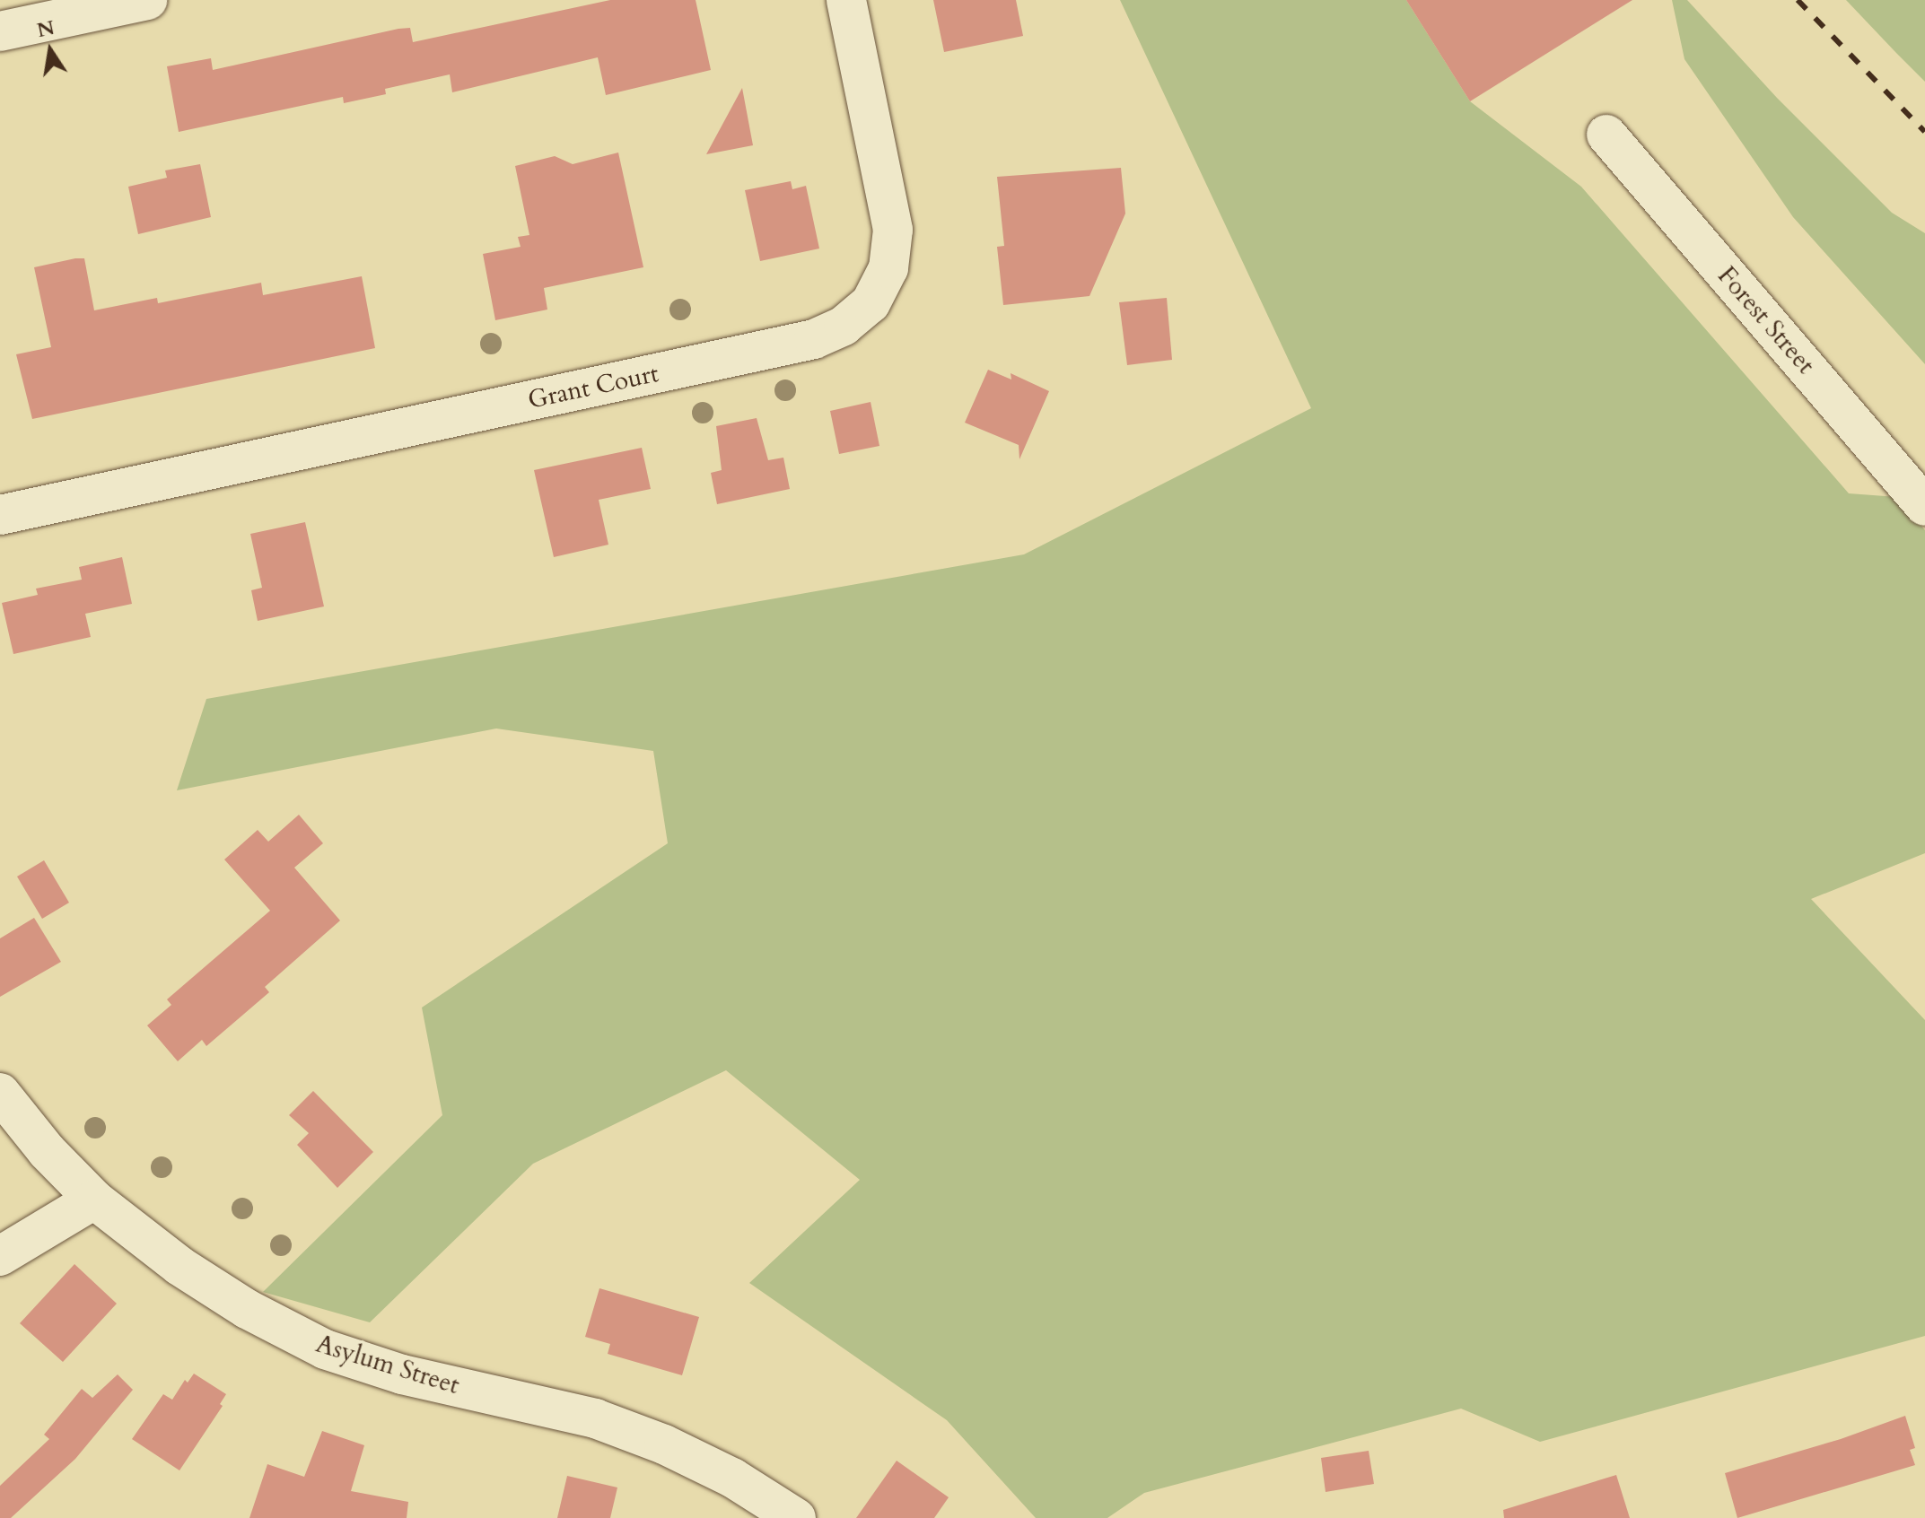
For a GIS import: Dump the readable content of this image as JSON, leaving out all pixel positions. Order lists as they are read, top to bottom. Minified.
{"streets":{"street":["Forest Street","Grant Court","Asylum Street"]},"north":"top"}
